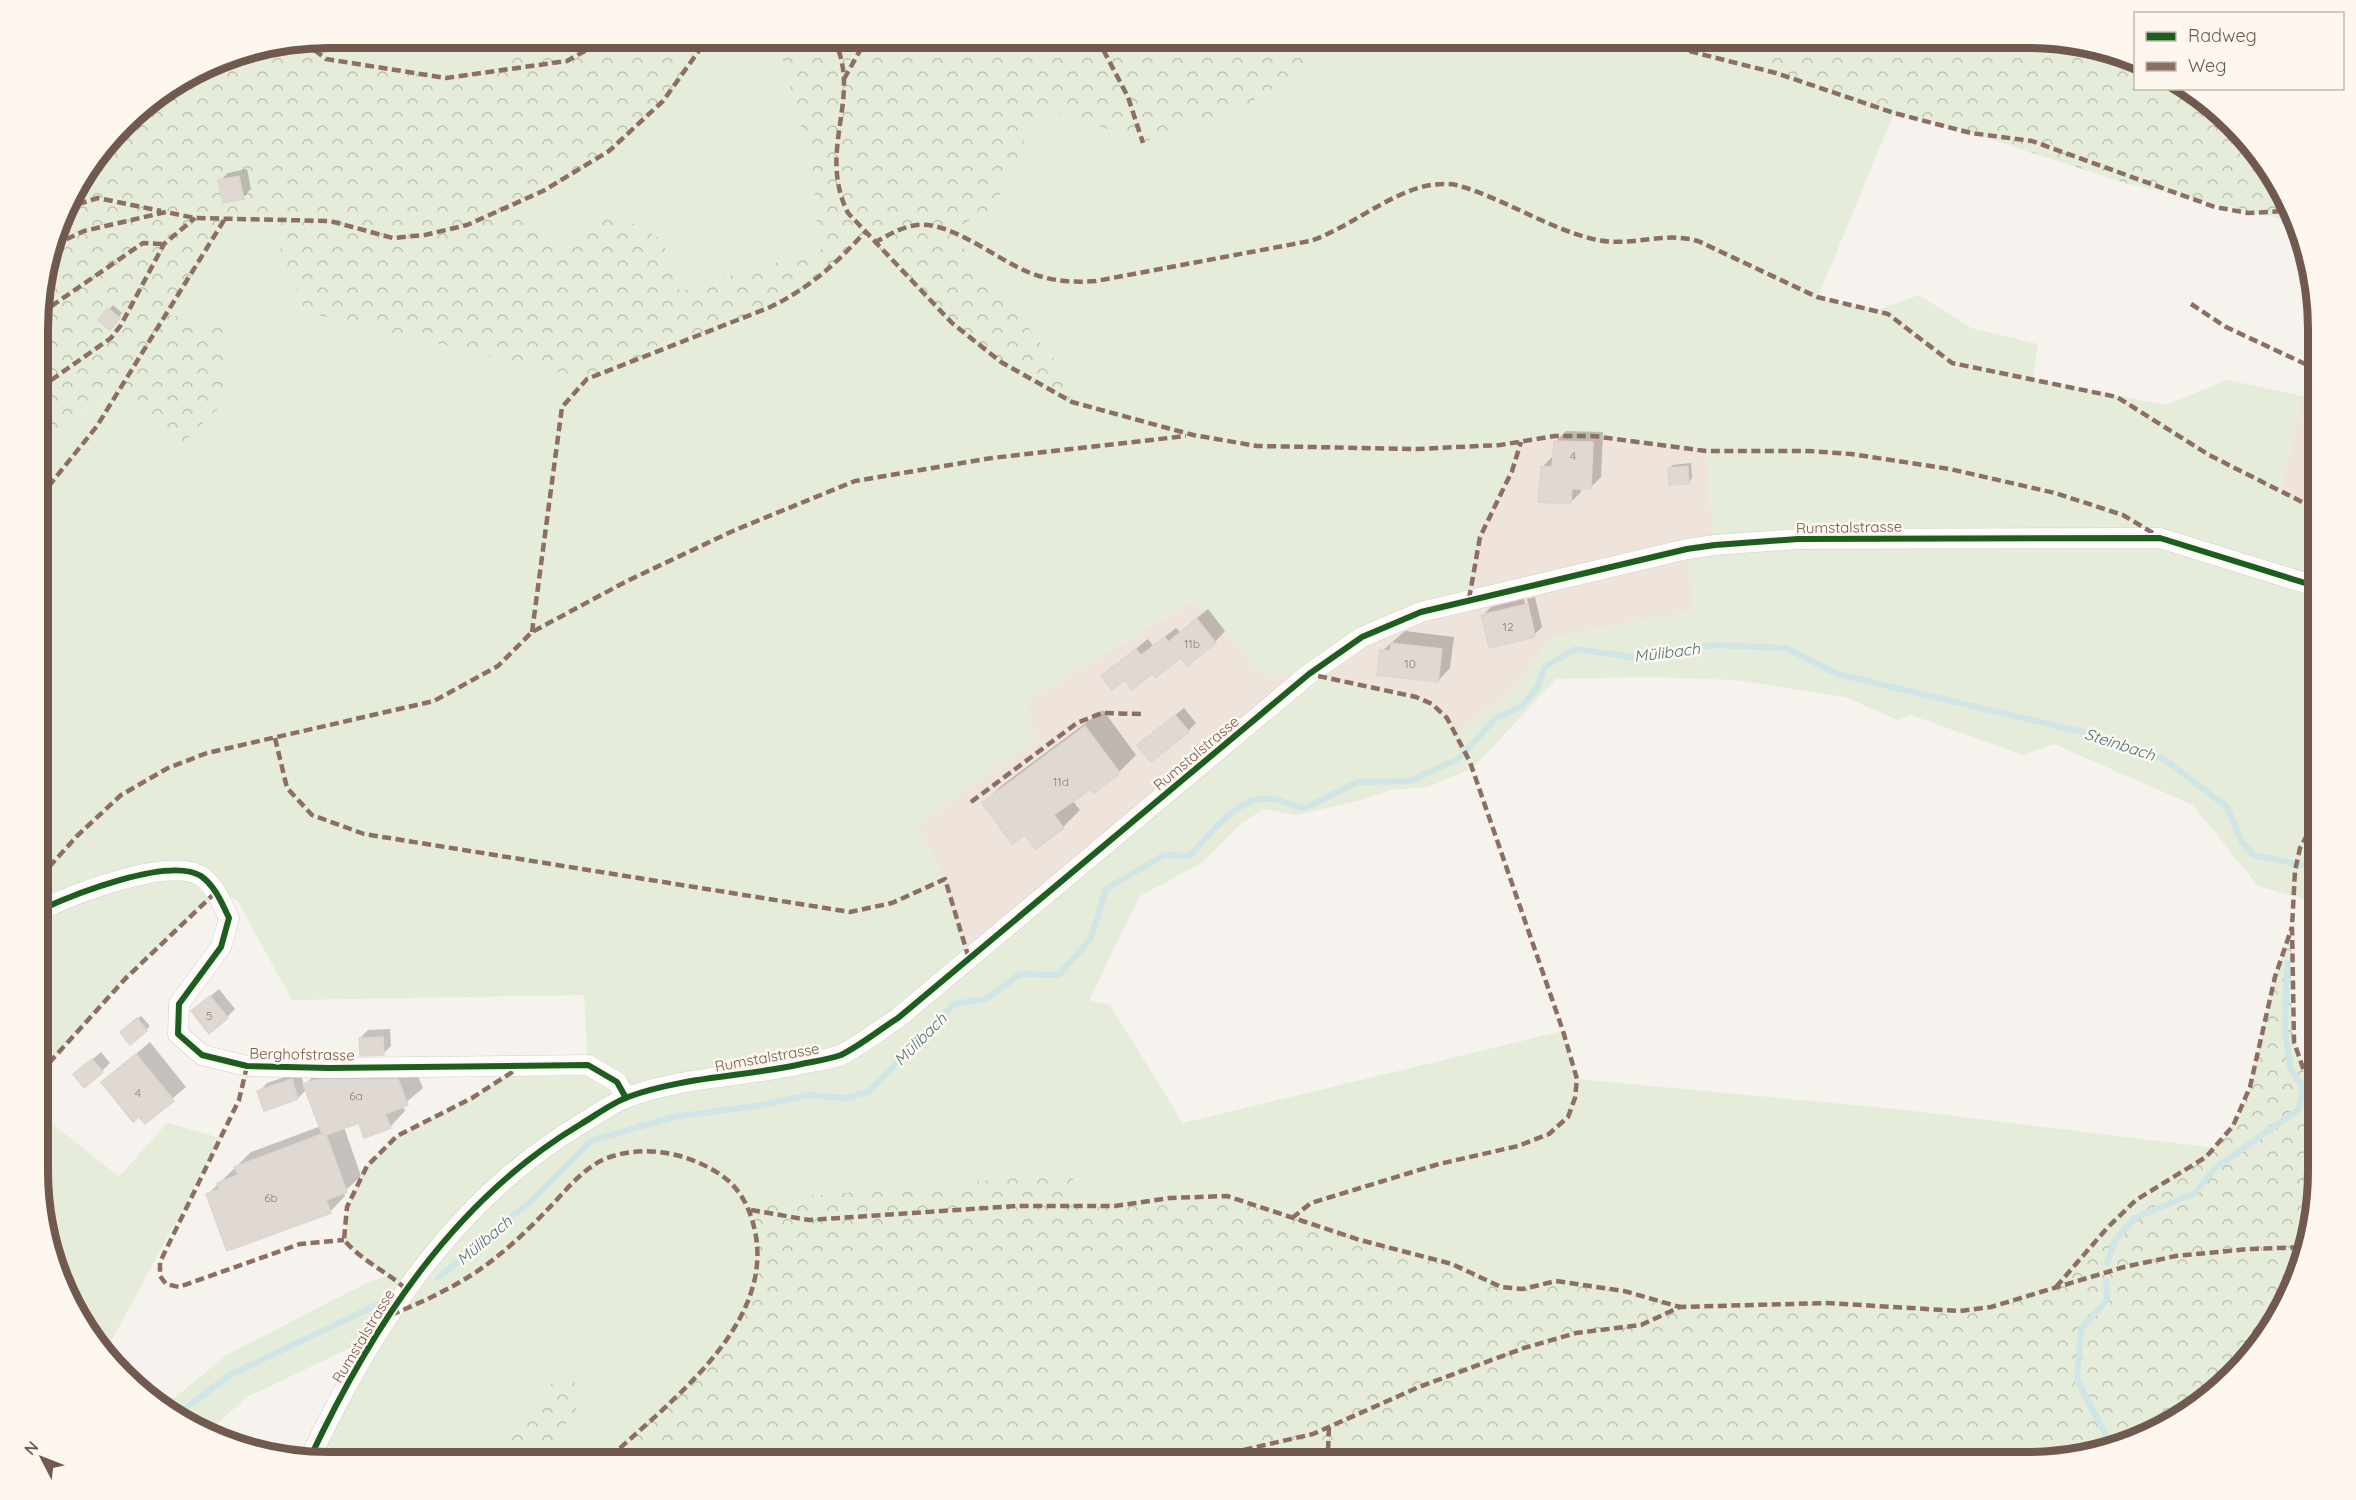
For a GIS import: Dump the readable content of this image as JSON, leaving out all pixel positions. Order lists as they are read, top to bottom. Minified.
{"streets":{"street":["Rumstalstrasse","Berghofstrasse"]},"crossings":[["Rumstalstrasse","Berghofstrasse"]],"water":["Mülibach","Steinbach"],"house_numbers":["4","12","11b","10","11d","5","4","6a","6b"],"legend":["Radweg","Weg"],"north":"top left"}
